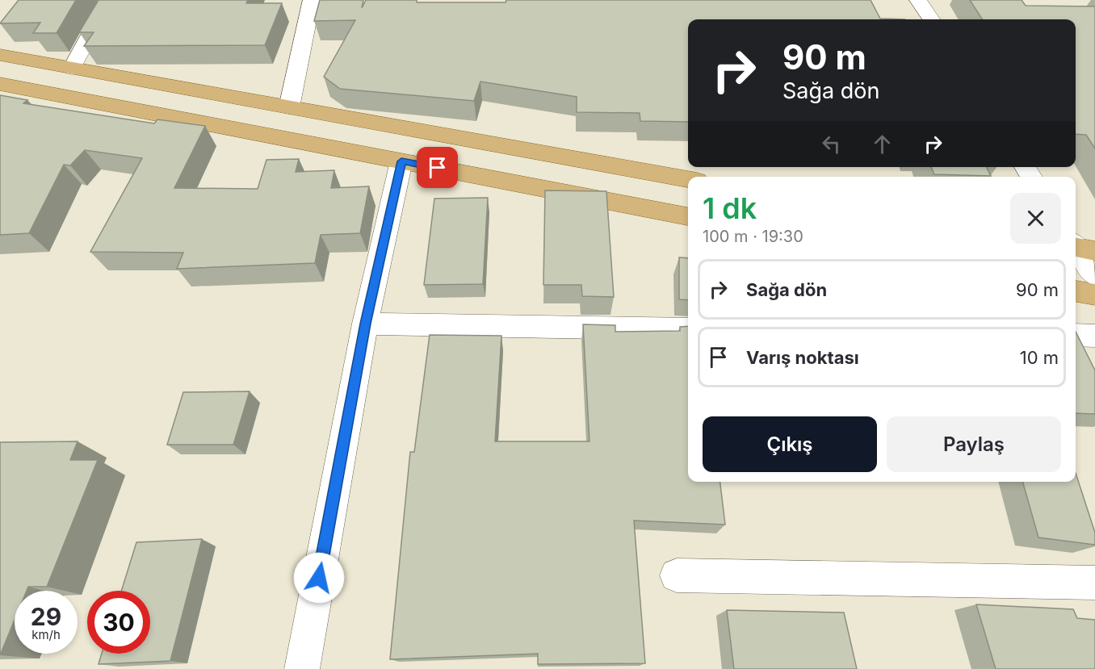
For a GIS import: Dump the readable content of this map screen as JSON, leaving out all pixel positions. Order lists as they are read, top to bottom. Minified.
{"page":{"turn":["90 m","Sağa dön"],"heading":["1 dk","100 m · 19:30"],"list":[{"name":"Sağa dön","value":"90 m"},{"name":"Varış noktası","value":"10 m"}],"buttons":["Çıkış","Paylaş"],"speed":"29 km/h","limit":"30"}}
